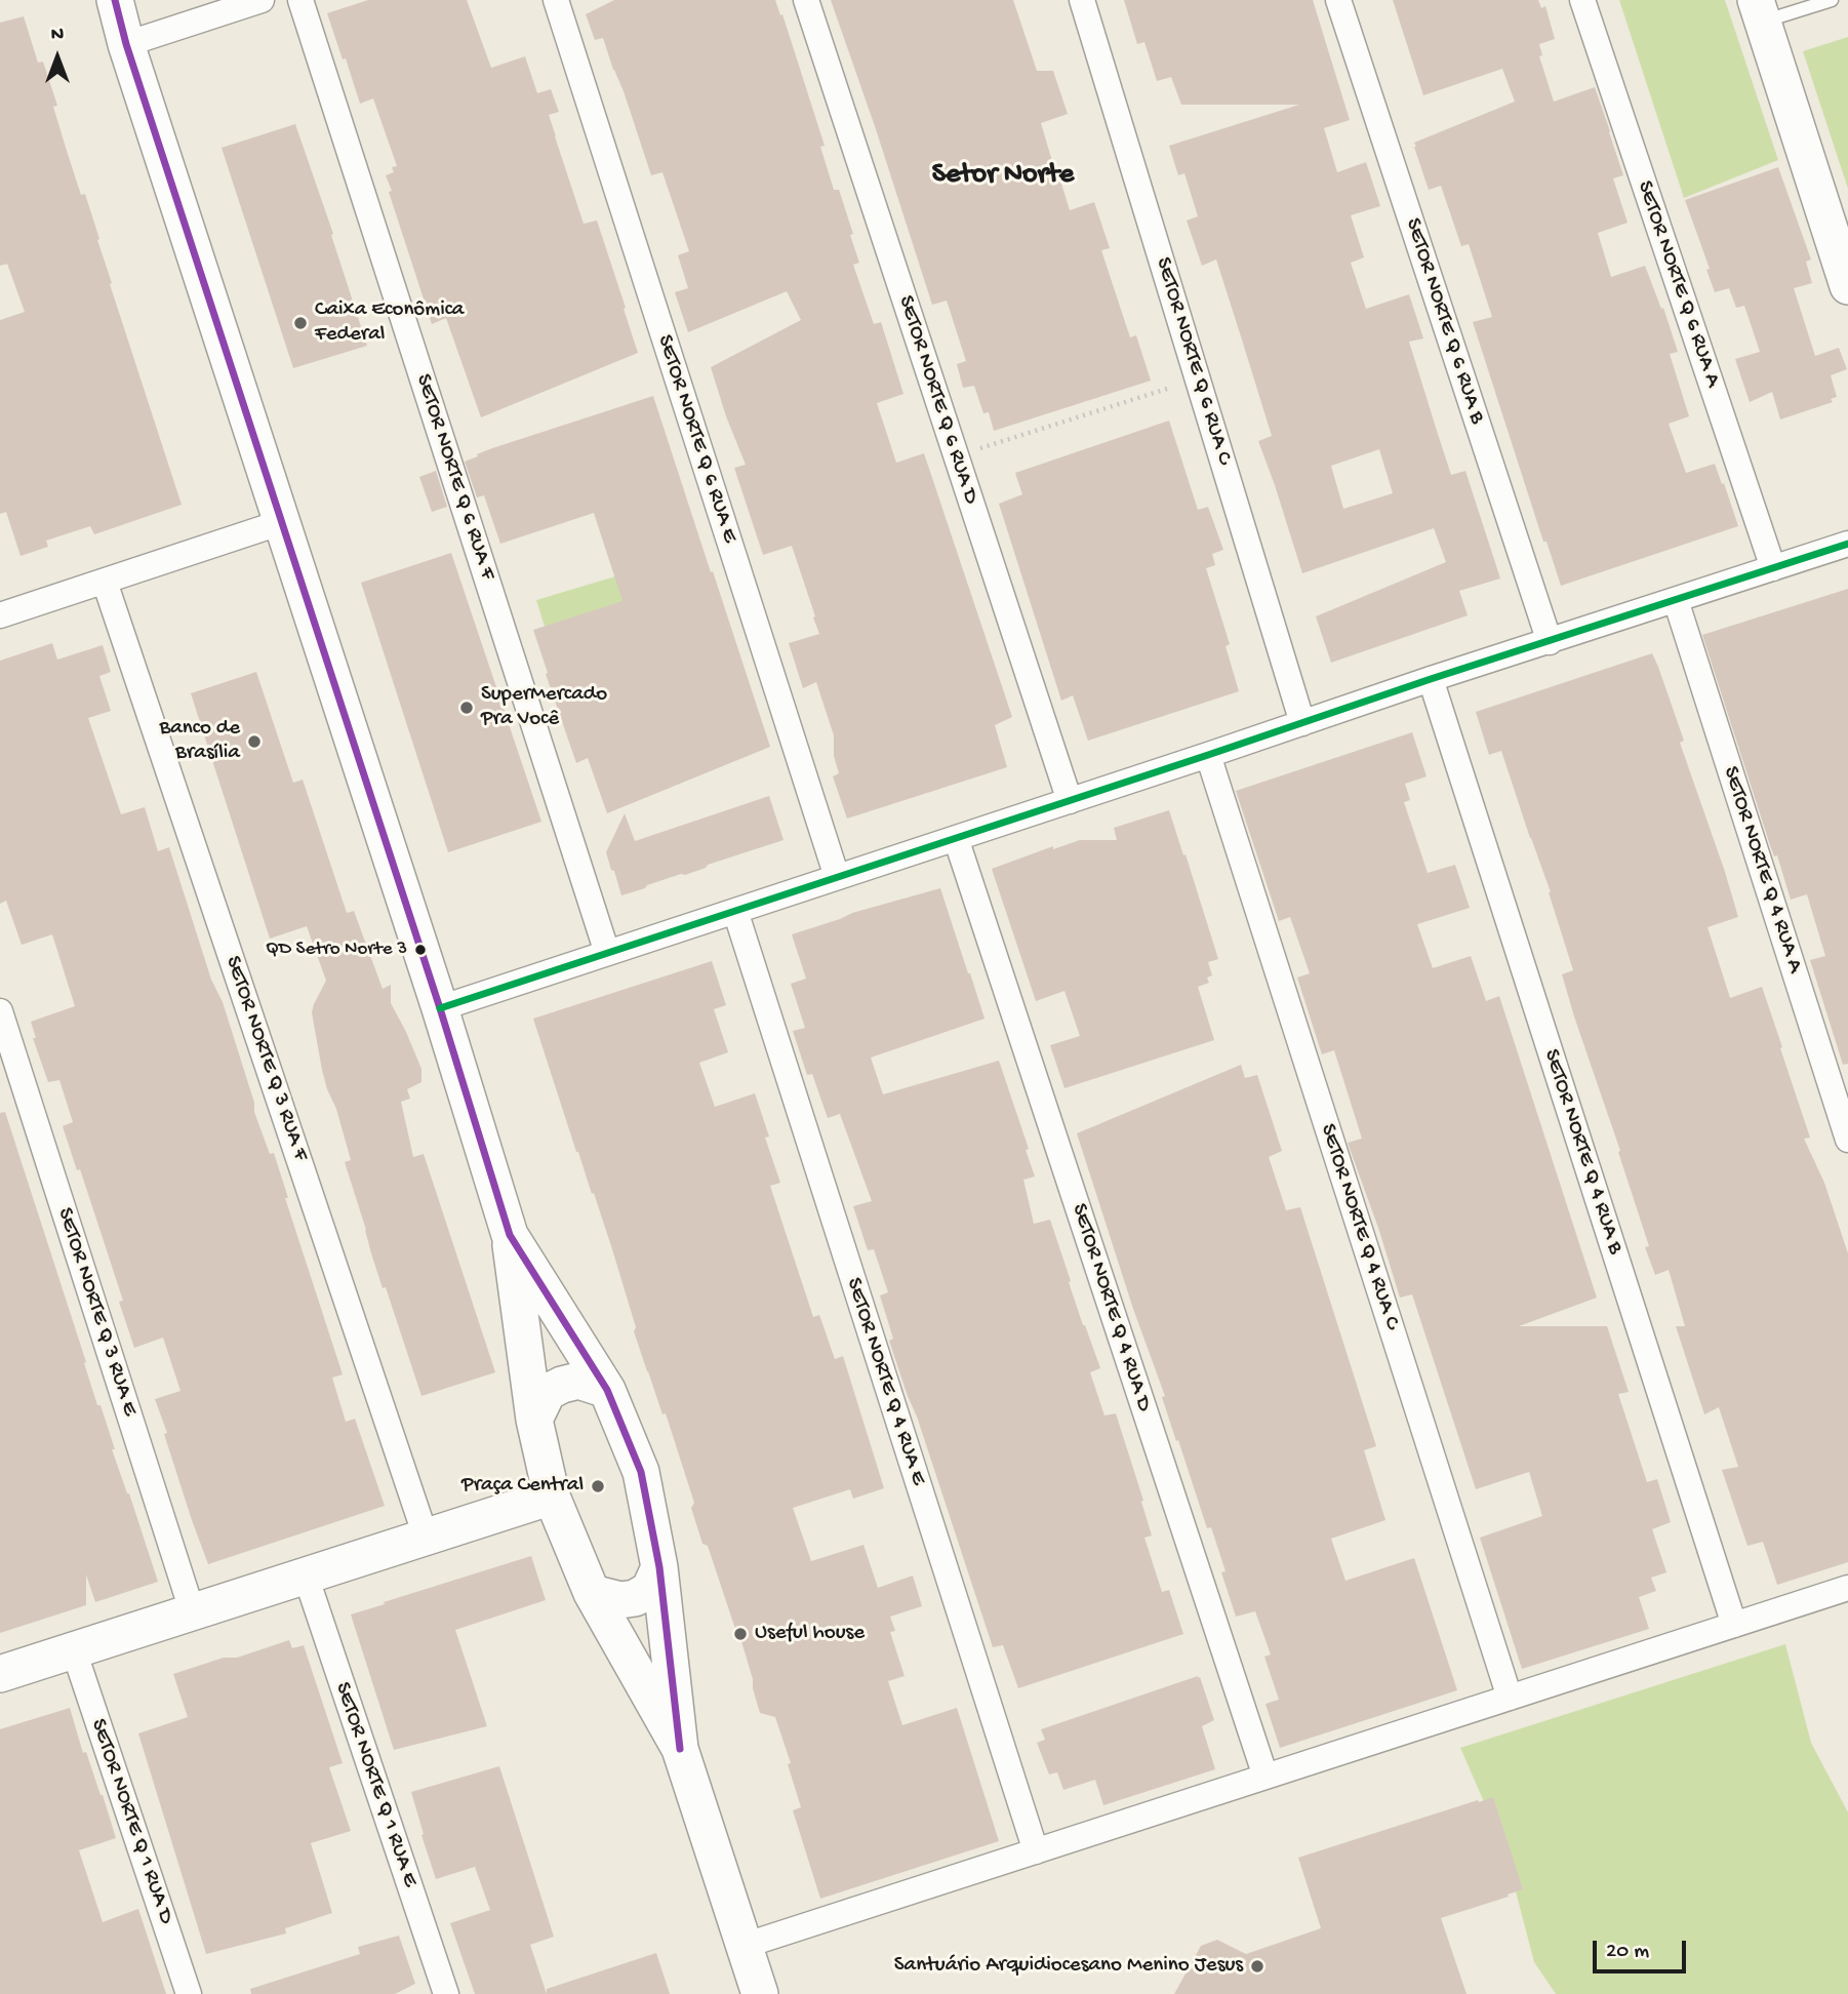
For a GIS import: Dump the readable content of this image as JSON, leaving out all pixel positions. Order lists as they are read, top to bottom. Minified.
{"streets":{"street":["SETOR NORTE Q 6 RUA A","SETOR NORTE Q 6 RUA B","SETOR NORTE Q 6 RUA C","SETOR NORTE Q 6 RUA D","SETOR NORTE Q 6 RUA E","SETOR NORTE Q 6 RUA F","SETOR NORTE Q 4 RUA A","SETOR NORTE Q 3 RUA F","SETOR NORTE Q 4 RUA B","SETOR NORTE Q 4 RUA C","SETOR NORTE Q 4 RUA D","SETOR NORTE Q 3 RUA E","SETOR NORTE Q 4 RUA E","SETOR NORTE Q 1 RUA E","SETOR NORTE Q 1 RUA D"]},"districts":["Setor Norte"],"places":["Caixa Econômica Federal","SuperMercado Pra Você","Banco de Brasília","QD Setro Norte 3","Praça Central","Useful house","Santuário Arquidiocesano Menino Jesus"],"scale_bar":"20 m","north":"top"}
